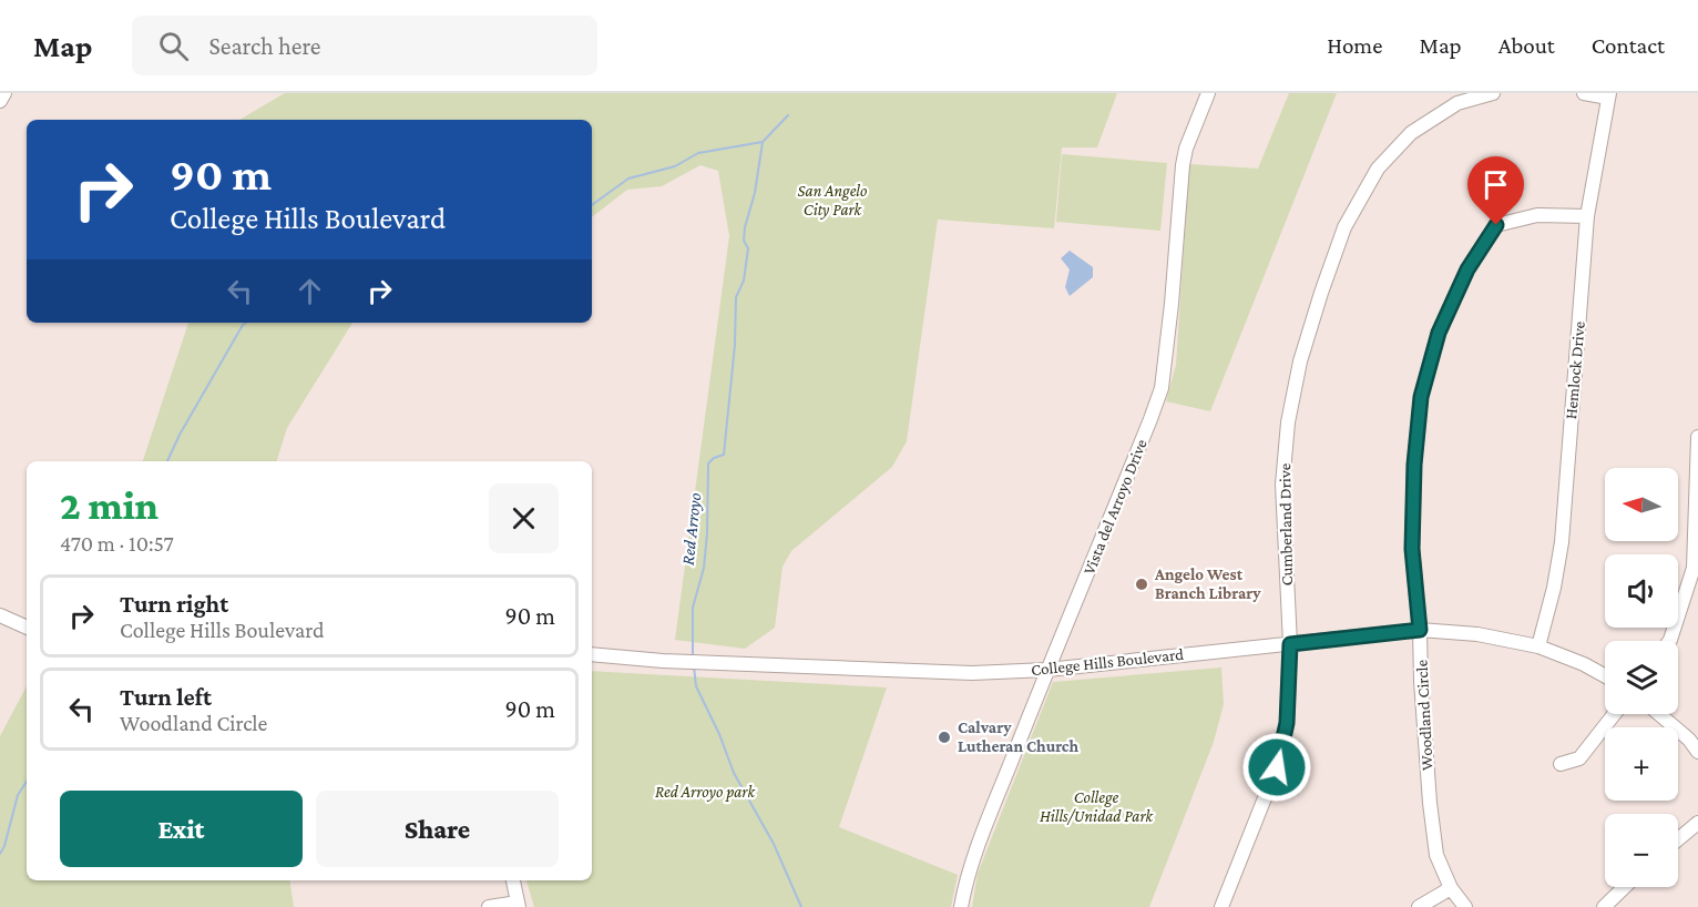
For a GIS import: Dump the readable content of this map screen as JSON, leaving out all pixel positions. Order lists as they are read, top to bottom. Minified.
{"streets":{"street":["Hemlock Drive","Vista del Arroyo Drive","Cumberland Drive","College Hills Boulevard","Woodland Circle"]},"crossings":[["Hemlock Drive","College Hills Boulevard"],["Hemlock Drive","Woodland Circle"],["Vista del Arroyo Drive","College Hills Boulevard"],["Cumberland Drive","College Hills Boulevard"],["College Hills Boulevard","Woodland Circle"]],"water":["Red Arroyo"],"parks":["San Angelo City Park","Red Arroyo park","College Hills/Unidad Park"],"places":["Angelo West Branch Library","Calvary Lutheran Church"],"north":"left","page":{"header":"Map","search":"Search here","nav":["Home","Map","About","Contact"],"turn":["90 m","College Hills Boulevard"],"heading":["2 min","470 m · 10:57"],"map_buttons":["+","−"],"list":[{"name":"Turn right","note":"College Hills Boulevard","value":"90 m"},{"name":"Turn left","note":"Woodland Circle","value":"90 m"}],"buttons":["Exit","Share"]}}
